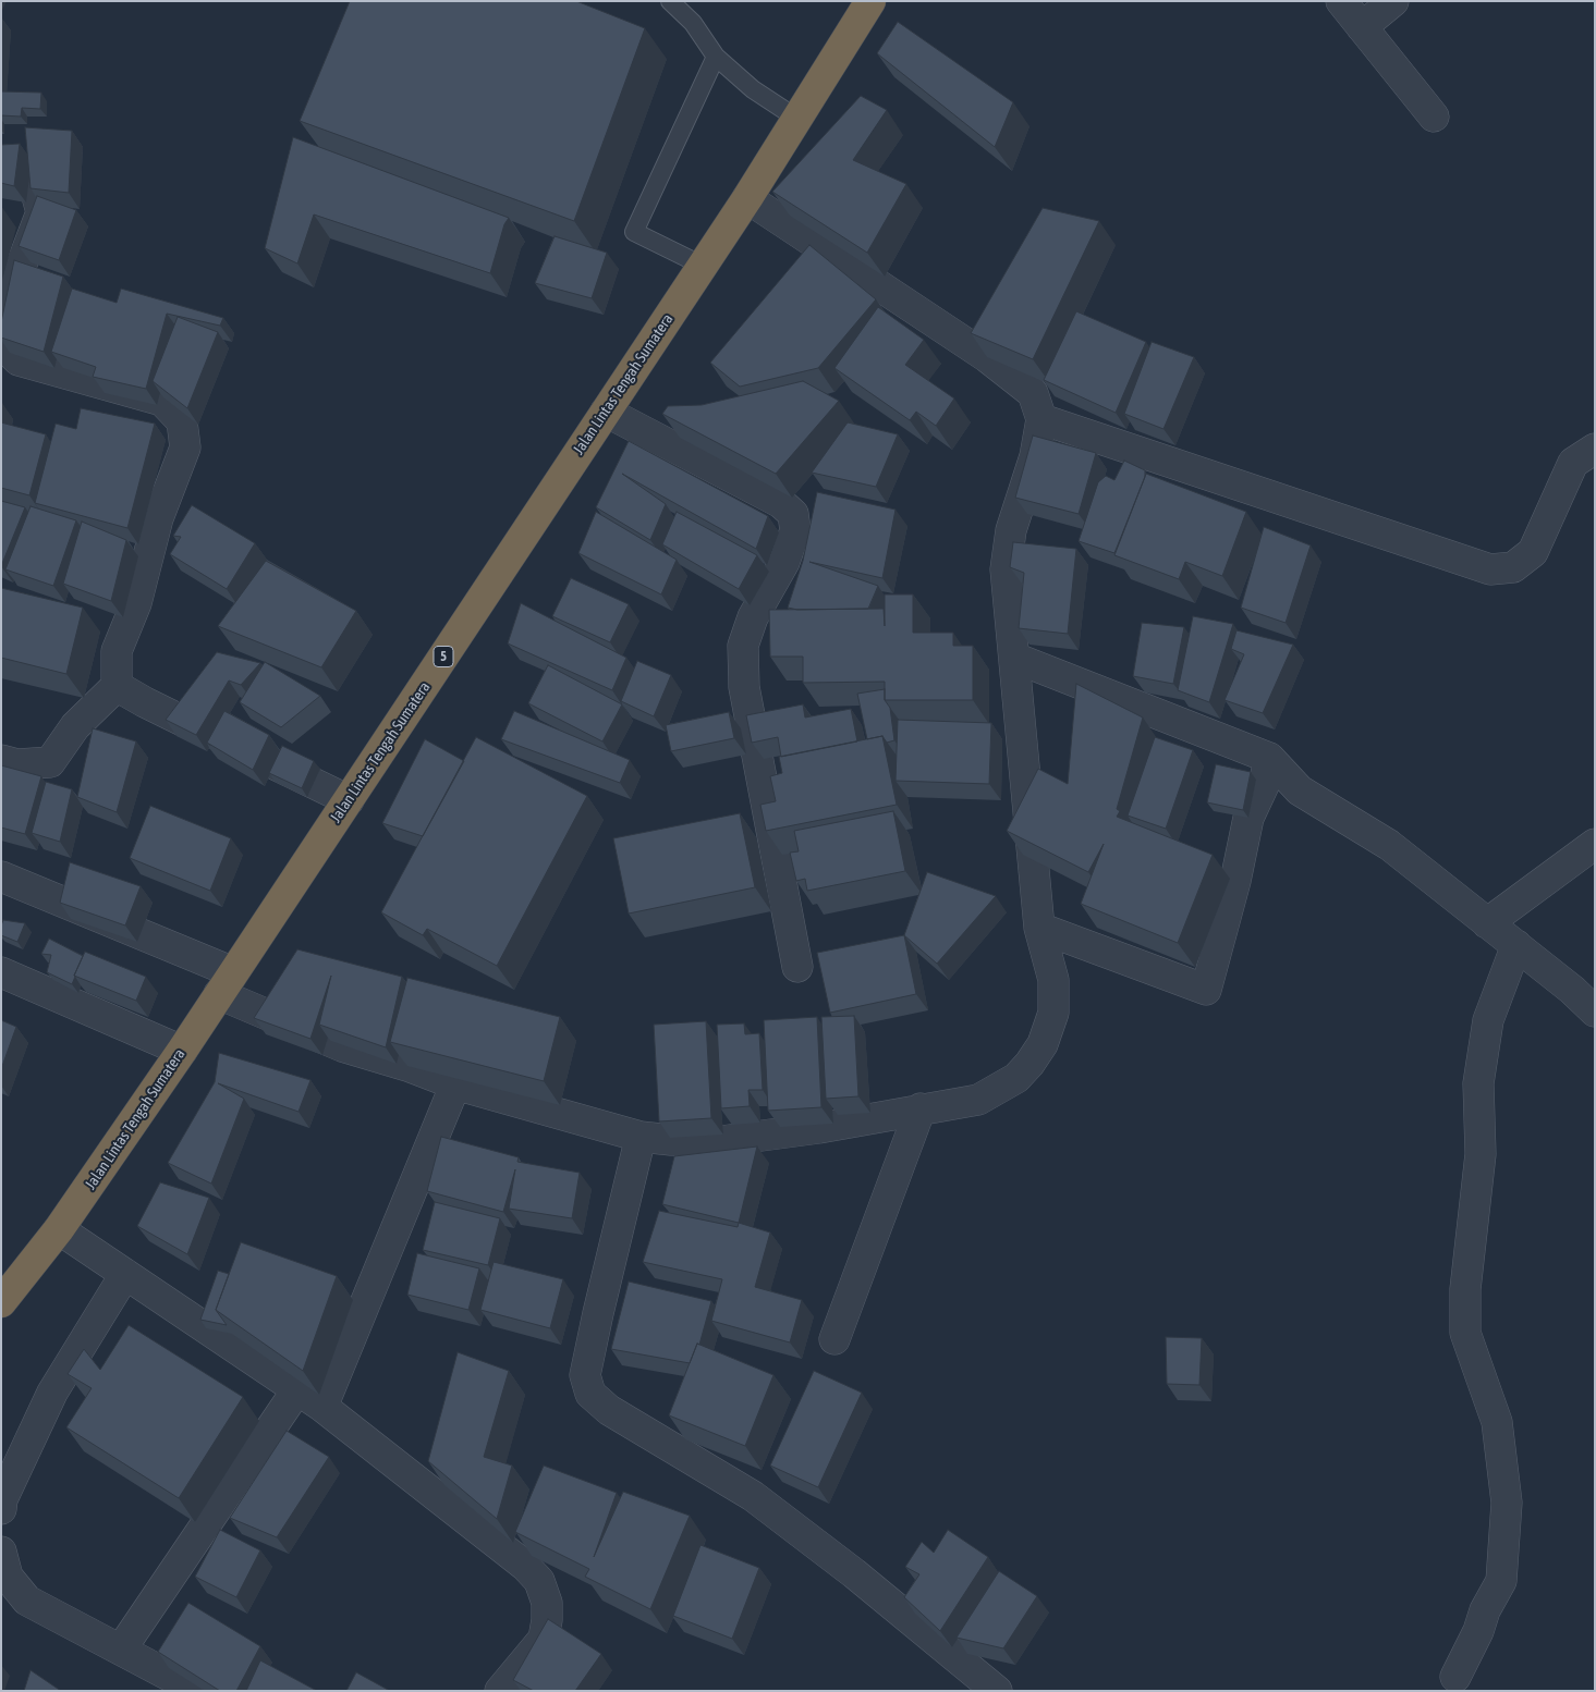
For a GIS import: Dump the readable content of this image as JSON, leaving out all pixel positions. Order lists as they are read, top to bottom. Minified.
{"streets":{"highway":["Jalan Lintas Tengah Sumatera","5"]}}
